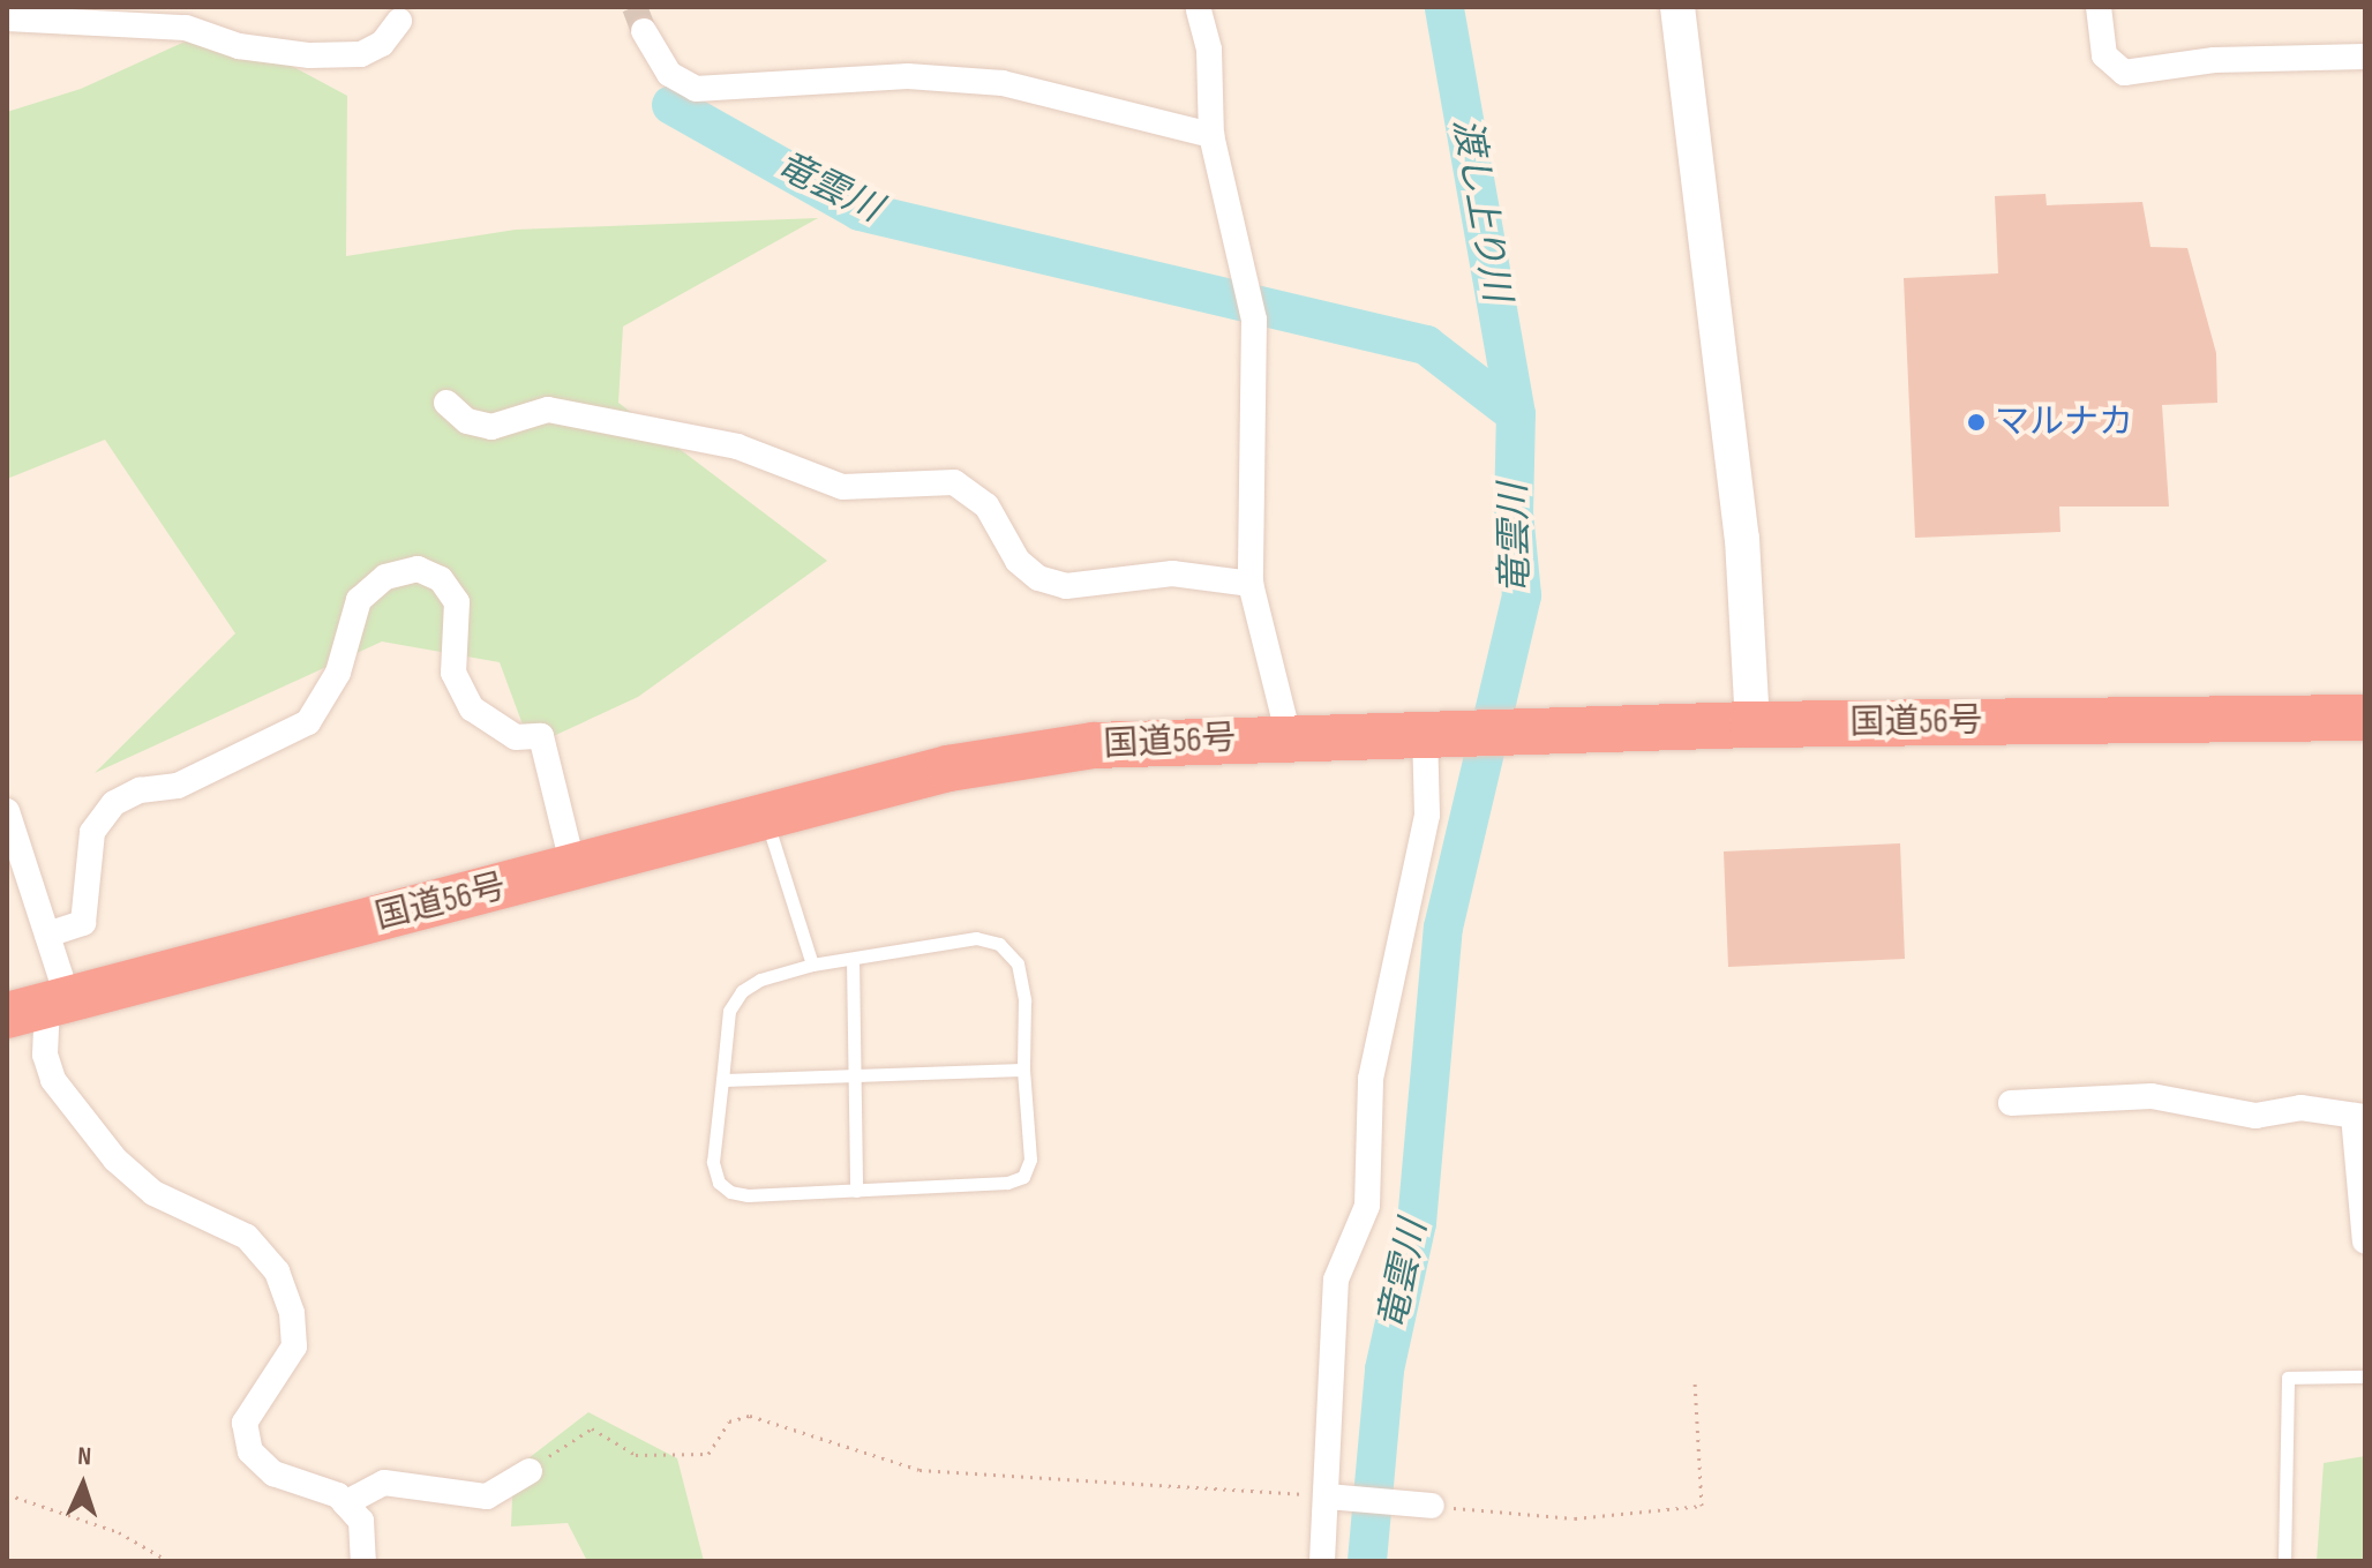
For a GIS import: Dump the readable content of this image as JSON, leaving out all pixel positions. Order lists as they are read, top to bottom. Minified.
{"streets":{"highway":["国道56号"]},"water":["竜雲川","渡し上り川"],"places":["マルナカ"],"north":"top"}
